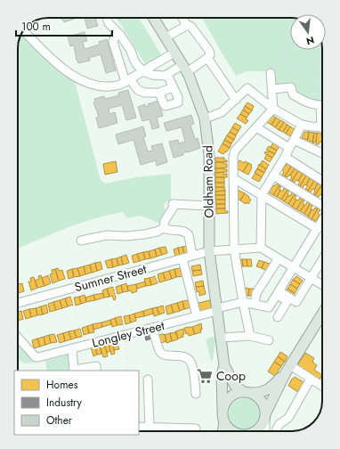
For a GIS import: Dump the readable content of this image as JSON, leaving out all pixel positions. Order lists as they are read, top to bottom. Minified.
{"streets":{"main road":["Oldham Road"],"street":["Sumner Street","Longley Street"]},"crossings":[["Oldham Road","Sumner Street"],["Oldham Road","Longley Street"]],"places":{"supermarket":["Coop"]},"legend":["Homes","Industry","Other"],"scale_bar":"100 m","north":"bottom"}
